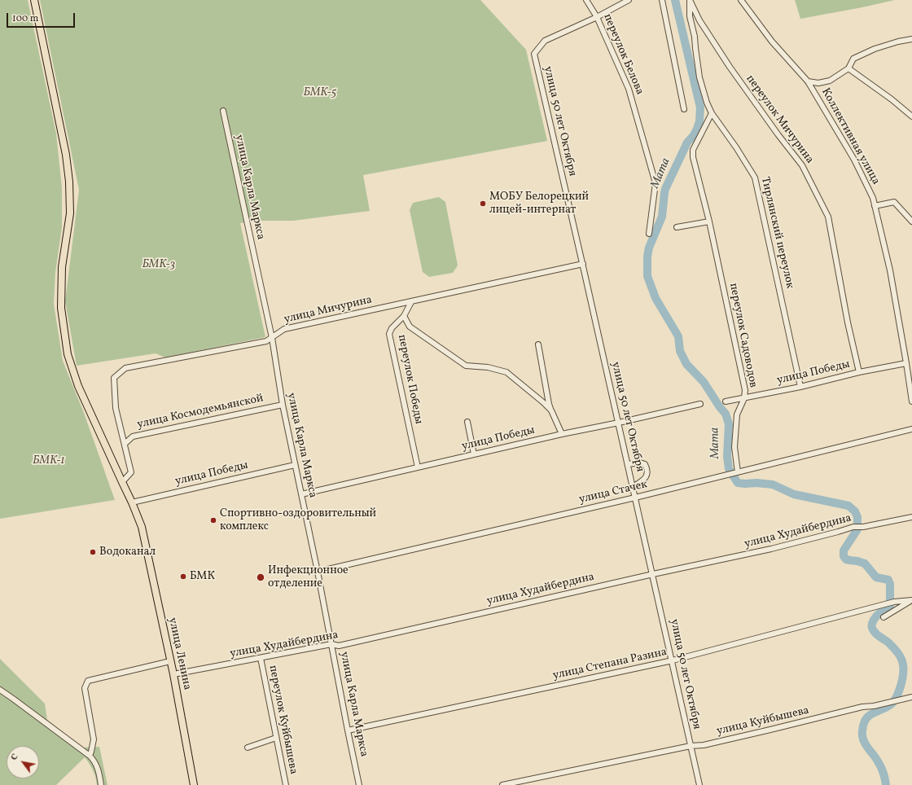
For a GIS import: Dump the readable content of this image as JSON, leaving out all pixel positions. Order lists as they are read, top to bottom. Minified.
{"streets":{"main road":["улица Ленина"],"street":["переулок Белова","переулок Мичурина","улица 50 лет Октября","Коллективная улица","улица Карла Маркса","Тирлянский переулок","улица Мичурина","переулок Садоводов","улица Победы","переулок Победы","улица Космодемьянской","улица Стачек","улица Худайбердина","улица Степана Разина","переулок Куйбышева","улица Куйбышева"]},"crossings":[["переулок Белова","улица 50 лет Октября"],["переулок Мичурина","Тирлянский переулок"],["переулок Мичурина","улица Победы"],["улица 50 лет Октября","улица Мичурина"],["улица 50 лет Октября","улица Победы"],["улица 50 лет Октября","улица Стачек"],["улица 50 лет Октября","улица Худайбердина"],["улица 50 лет Октября","улица Степана Разина"],["улица 50 лет Октября","улица Куйбышева"],["Коллективная улица","улица Победы"],["улица Карла Маркса","улица Мичурина"],["улица Карла Маркса","улица Победы"],["улица Карла Маркса","улица Космодемьянской"],["улица Карла Маркса","улица Стачек"],["улица Карла Маркса","улица Худайбердина"],["улица Карла Маркса","улица Степана Разина"],["Тирлянский переулок","переулок Садоводов"],["Тирлянский переулок","улица Победы"],["улица Мичурина","переулок Победы"],["улица Мичурина","улица Космодемьянской"],["улица Мичурина","улица Ленина"],["переулок Садоводов","улица Победы"],["переулок Садоводов","улица Стачек"],["улица Победы","переулок Победы"],["улица Победы","улица Ленина"],["улица Худайбердина","улица Ленина"],["улица Худайбердина","переулок Куйбышева"]],"water":["Мата"],"parks":["БМК-5","БМК-3","БМК-1"],"places":["МОБУ Белорецкий лицей-интернат","Спортивно-оздоровительный комплекс","Водоканал","БМК","Инфекционное отделение"],"scale_bar":"100 m","north":"top left"}
